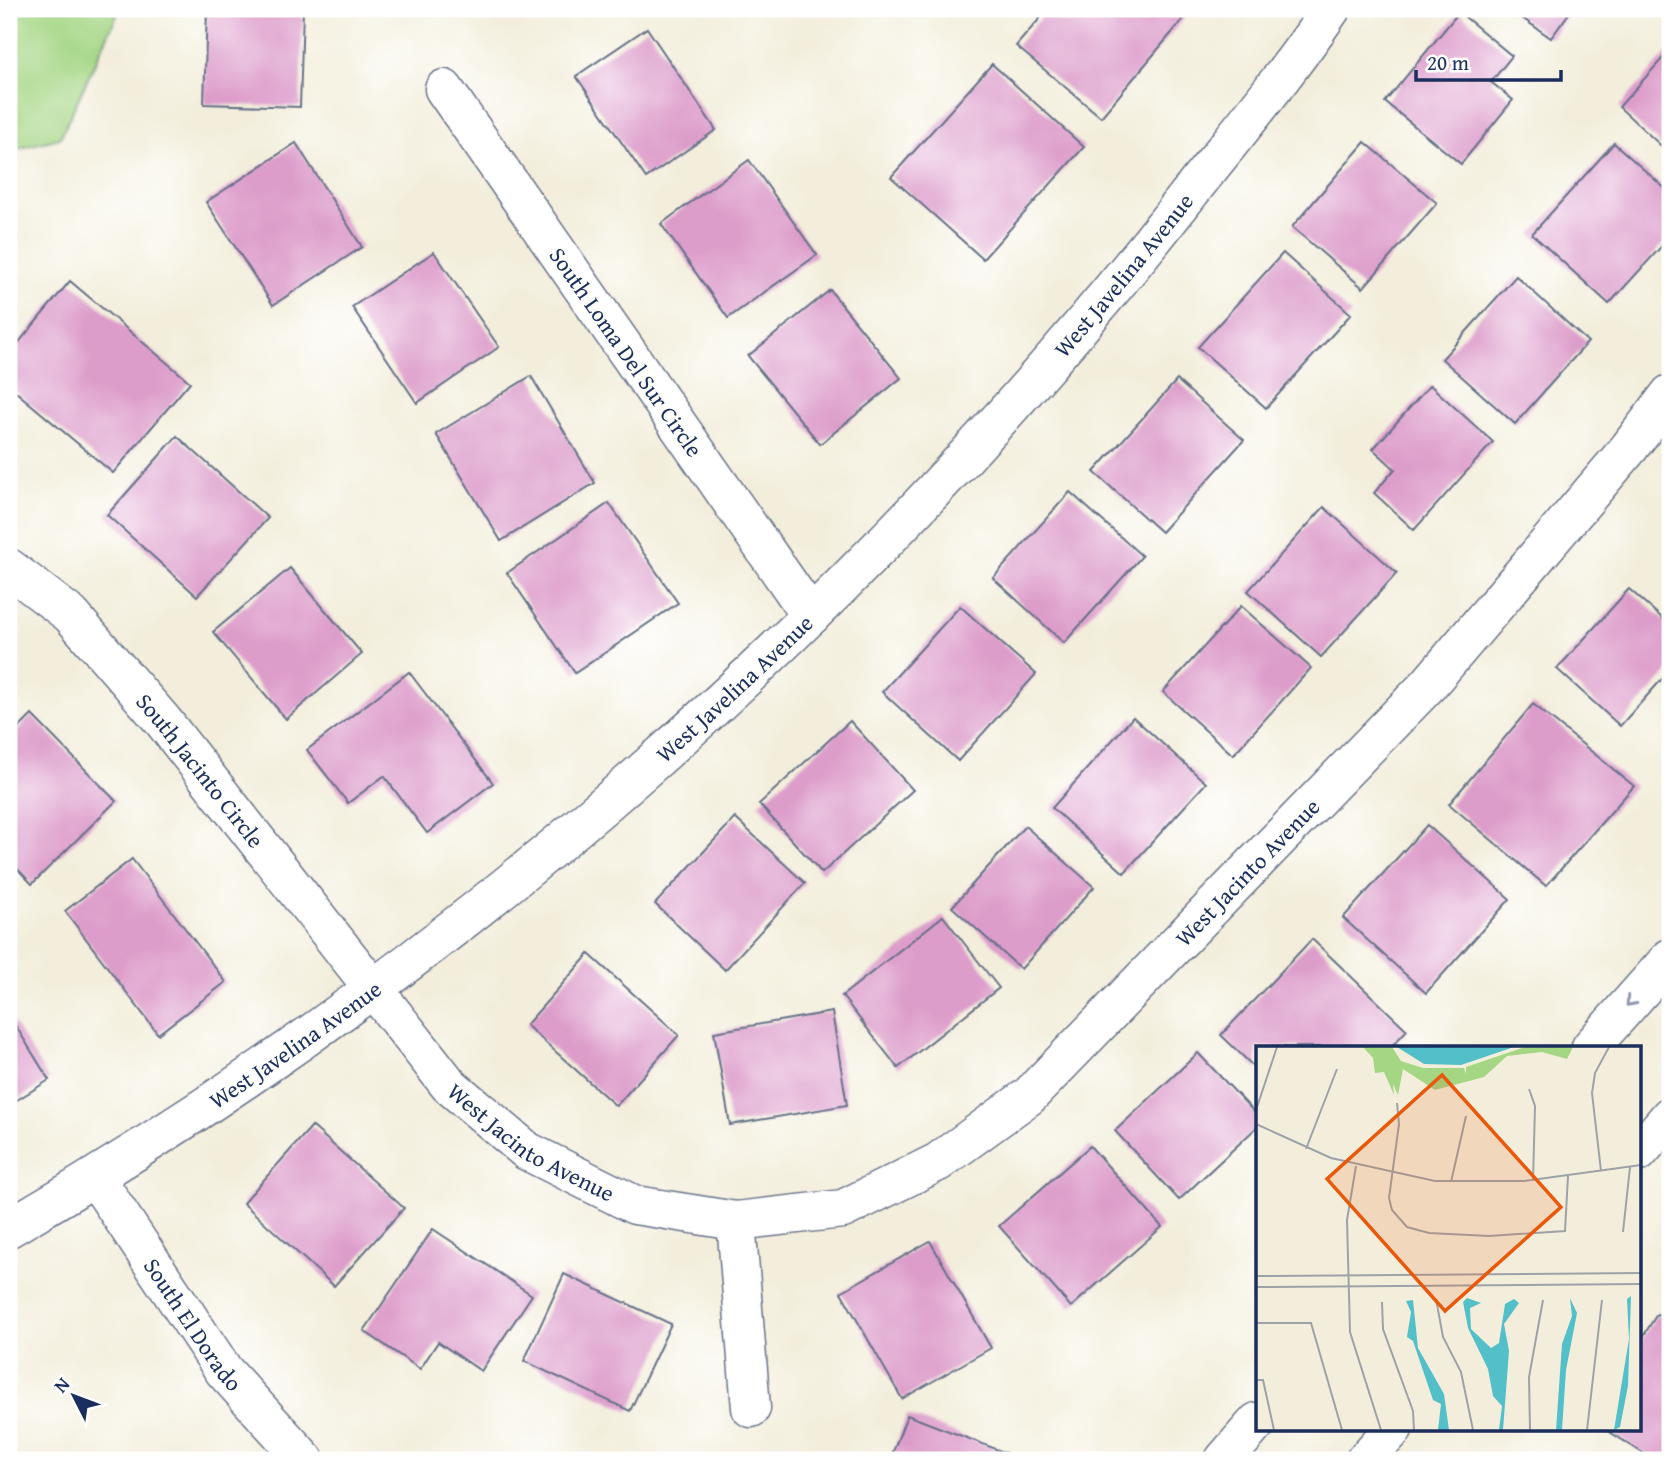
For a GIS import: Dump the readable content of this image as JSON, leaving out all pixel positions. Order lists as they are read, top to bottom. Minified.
{"streets":{"street":["West Javelina Avenue","South Loma Del Sur Circle","South Jacinto Circle","West Jacinto Avenue","South El Dorado"]},"crossings":[["West Javelina Avenue","South Loma Del Sur Circle"],["West Javelina Avenue","South Jacinto Circle"],["West Javelina Avenue","West Jacinto Avenue"],["West Javelina Avenue","South El Dorado"],["South Jacinto Circle","West Jacinto Avenue"]],"scale_bar":"20 m","north":"top left"}
